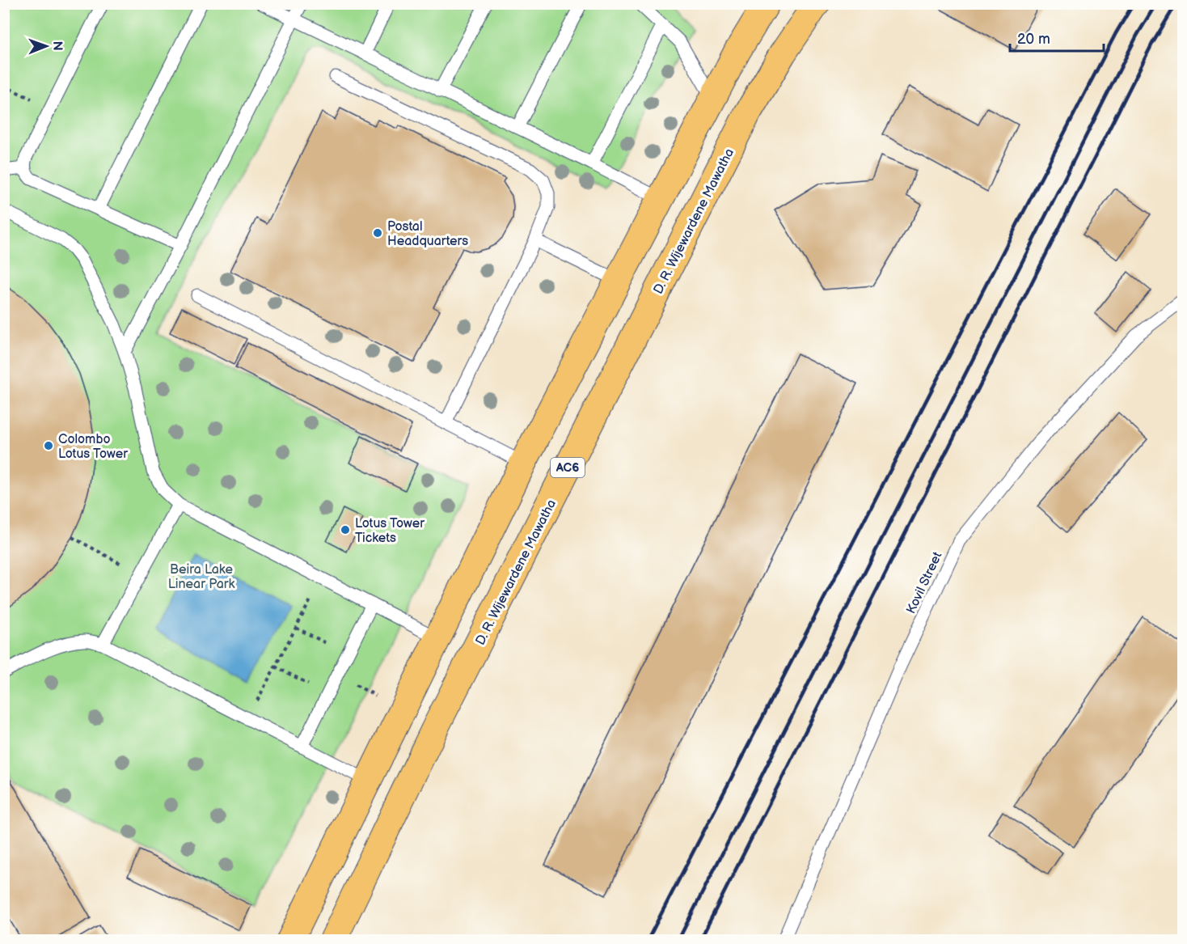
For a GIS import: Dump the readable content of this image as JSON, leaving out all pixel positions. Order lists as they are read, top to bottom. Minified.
{"streets":{"main road":["D. R. Wijewardene Mawatha","AC6"],"lane":["Kovil Street"]},"parks":["Beira Lake Linear Park"],"places":["Postal Headquarters","Colombo Lotus Tower","Lotus Tower Tickets"],"scale_bar":"20 m","north":"right"}
